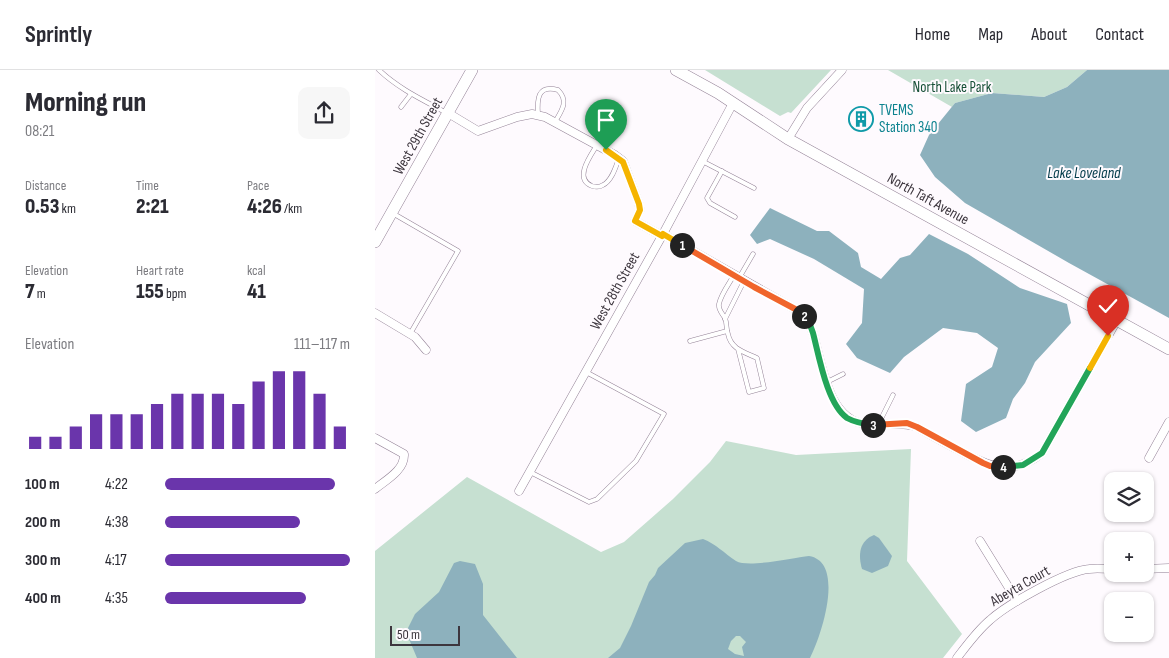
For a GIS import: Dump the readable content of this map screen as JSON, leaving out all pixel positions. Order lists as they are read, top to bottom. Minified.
{"streets":{"main road":["West 29th Street","North Taft Avenue"],"street":["West 28th Street","Abeyta Court"]},"crossings":[["North Taft Avenue","West 28th Street"]],"water":["Lake Loveland"],"parks":["North Lake Park"],"places":{"building":["TVEMS Station 340"]},"scale_bar":"50 m","page":{"header":"Sprintly","nav":["Home","Map","About","Contact"],"heading":["Morning run","08:21"],"stats":[["Distance","0.53 km"],["Time","2:21"],["Pace","4:26 /km"],["Elevation","7 m"],["Heart rate","155 bpm"],["kcal","41"]],"pins":["1","2","3","4"],"chart":["Elevation","111–117 m"],"list":[{"name":"100 m","note":"4:22"},{"name":"200 m","note":"4:38"},{"name":"300 m","note":"4:17"},{"name":"400 m","note":"4:35"}],"map_buttons":["+","−"],"scale":"50 m"}}
